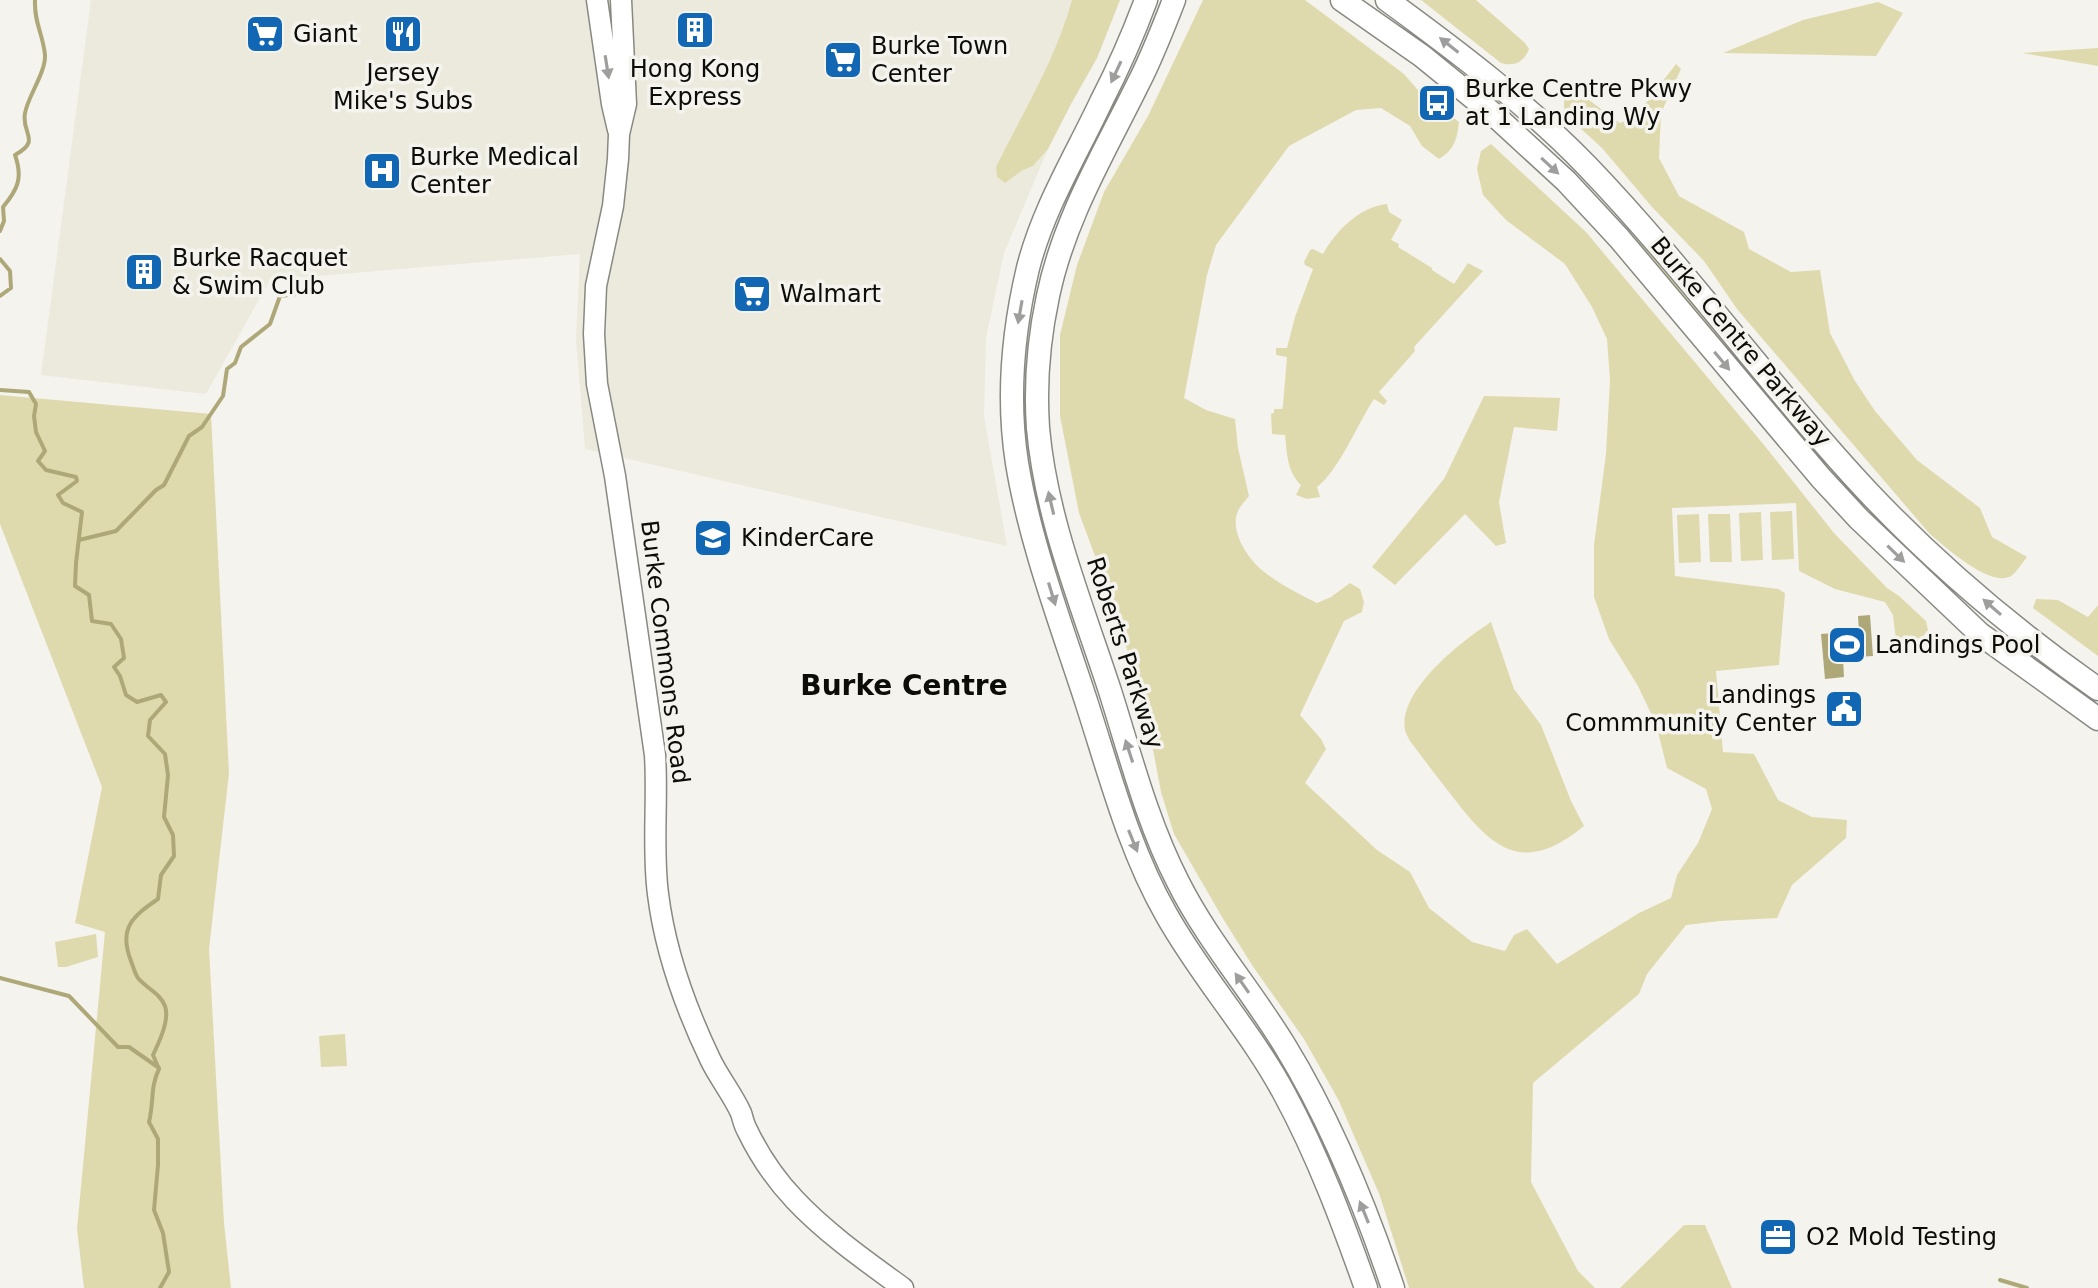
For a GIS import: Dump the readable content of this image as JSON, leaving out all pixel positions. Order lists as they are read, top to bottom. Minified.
{"streets":{"main road":["Burke Centre Parkway","Roberts Parkway"],"street":["Burke Commons Road"]},"districts":["Burke Centre"],"places":{"building":["Hong Kong Express","Burke Racquet & Swim Club"],"supermarket":["Giant","Burke Town Center","Walmart"],"restaurant":["Jersey Mike's Subs"],"bus stop":["Burke Centre Pkwy at 1 Landing Wy"],"hospital":["Burke Medical Center"],"school or university":["KinderCare"],"sports":["Landings Pool"],"public building":["Landings Commmunity Center"],"office":["O2 Mold Testing"]}}
